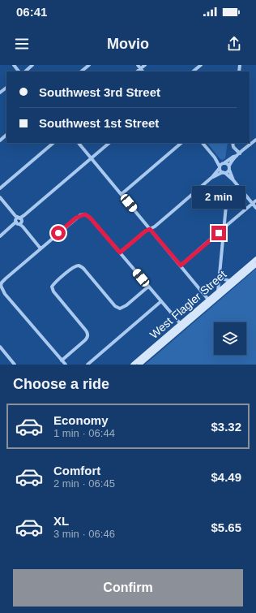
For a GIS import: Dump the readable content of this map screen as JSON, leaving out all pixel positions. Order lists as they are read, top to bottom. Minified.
{"streets":{"main road":["West Flagler Street"]},"page":{"status":"06:41","header":"Movio","banner":["Southwest 3rd Street","Southwest 1st Street"],"bubble":"2 min","heading":"Choose a ride","list":[{"name":"Economy","note":"1 min · 06:44","value":"$3.32"},{"name":"Comfort","note":"2 min · 06:45","value":"$4.49"},{"name":"XL","note":"3 min · 06:46","value":"$5.65"}],"buttons":"Confirm"}}
